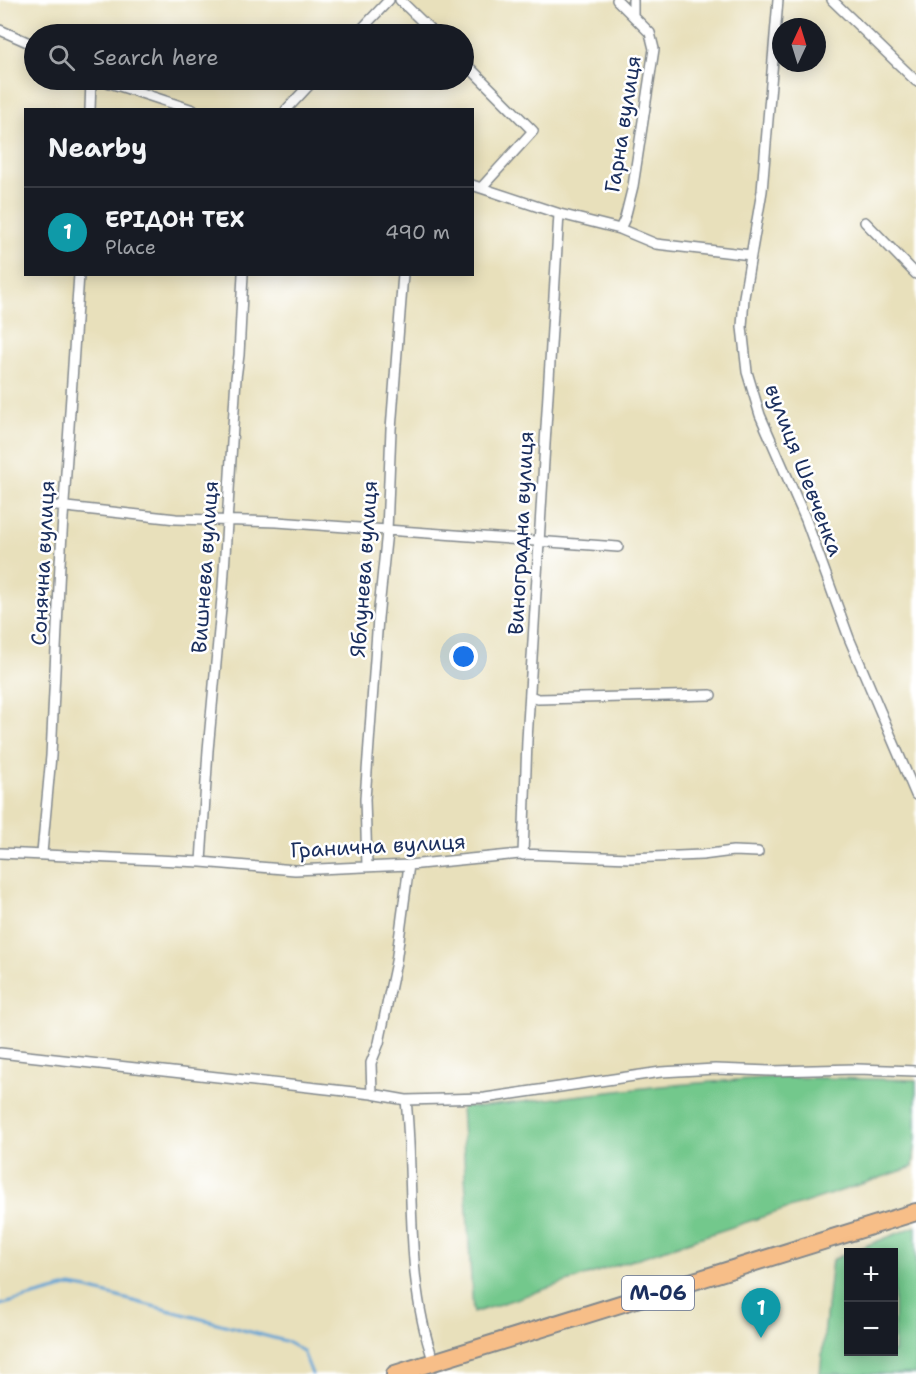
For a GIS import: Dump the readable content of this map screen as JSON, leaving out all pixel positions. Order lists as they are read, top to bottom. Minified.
{"streets":{"highway":["М-06"],"street":["Гарна вулиця","вулиця Шевченка","Виноградна вулиця","Сонячна вулиця","Вишнева вулиця","Яблунева вулиця","Гранична вулиця"]},"crossings":[["Виноградна вулиця","Гранична вулиця"],["Сонячна вулиця","Гранична вулиця"],["Вишнева вулиця","Гранична вулиця"],["Яблунева вулиця","Гранична вулиця"]],"north":"top","page":{"search":"Search here","heading":"Nearby","list":[{"mark":"1","name":"ЕРІДОН ТЕХ","note":"Place","value":"490 m"}],"map_buttons":["+","−"],"pins":"1"}}
